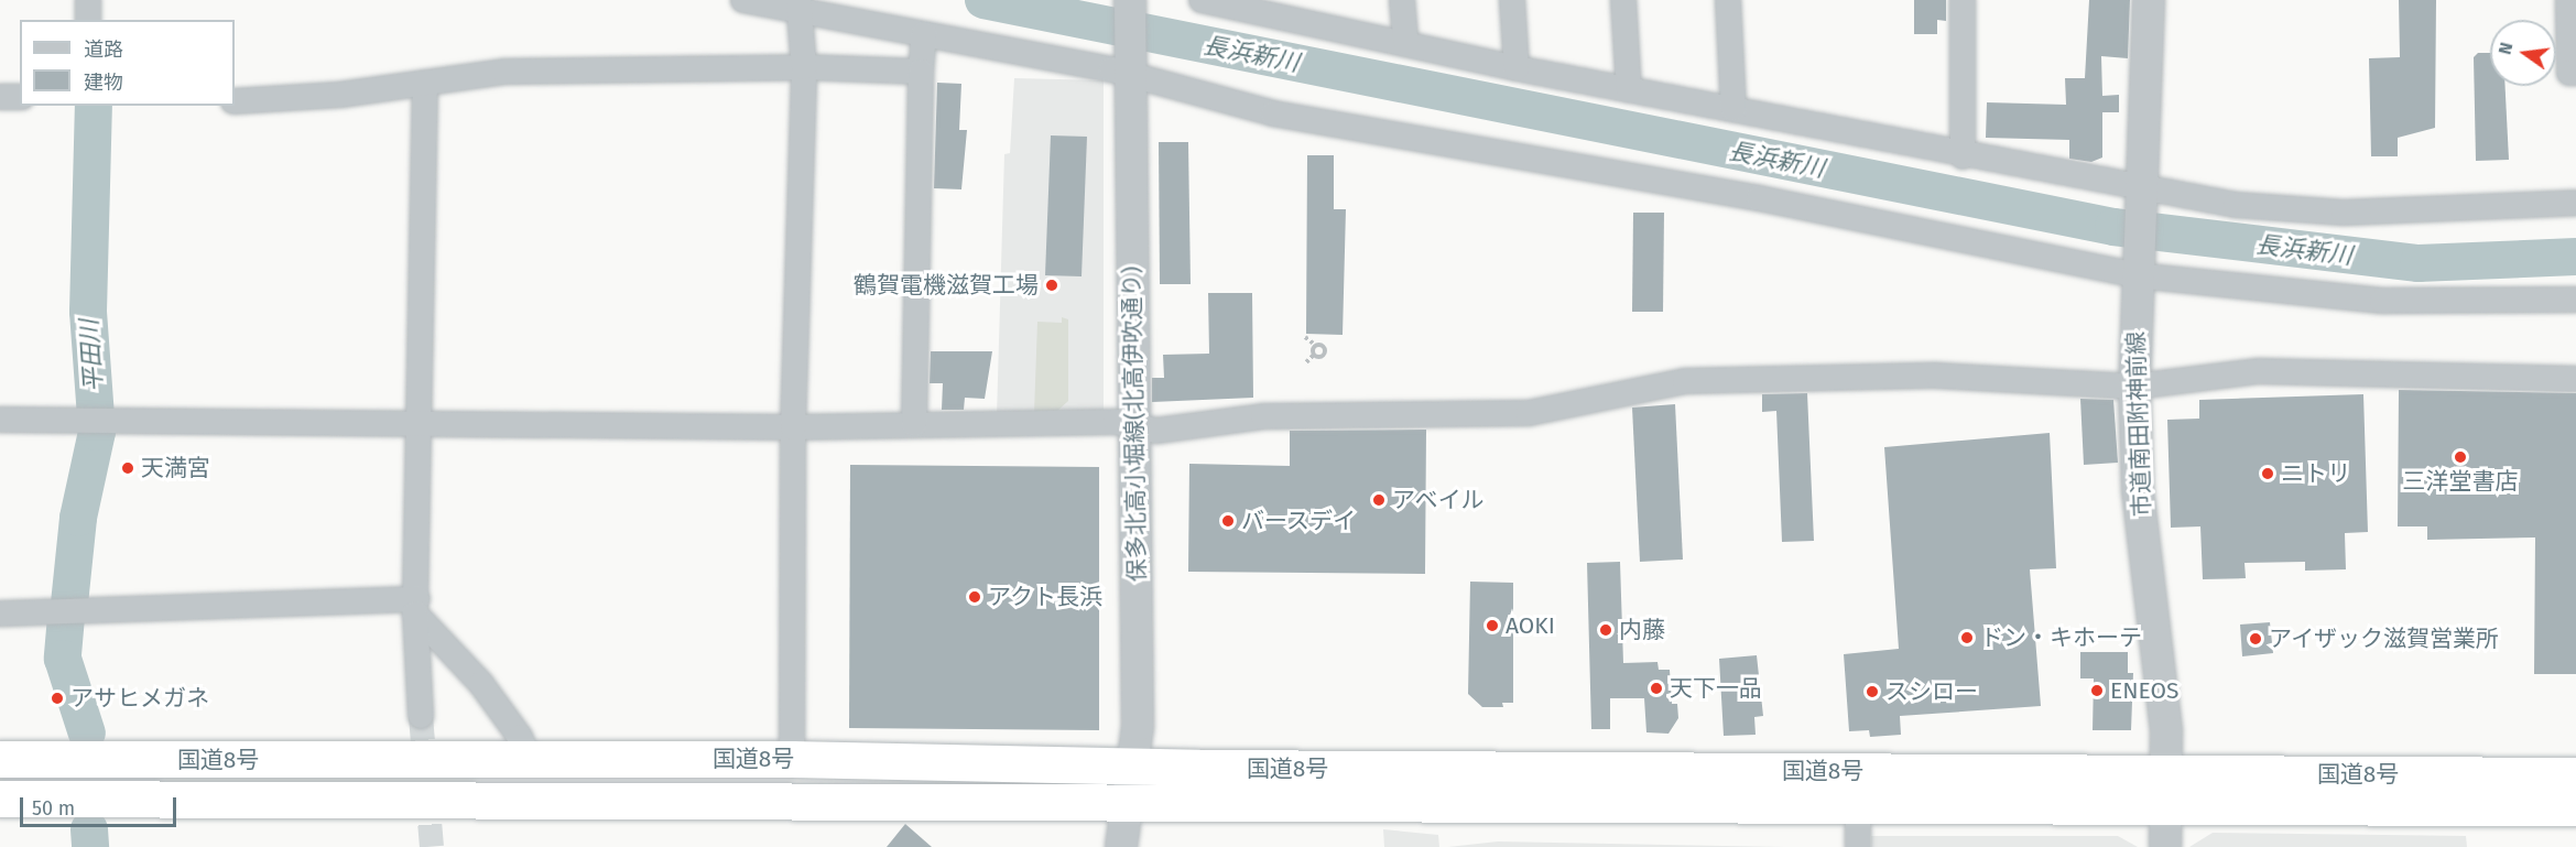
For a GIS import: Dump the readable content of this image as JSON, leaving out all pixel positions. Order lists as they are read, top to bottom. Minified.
{"streets":{"highway":["国道8号"],"street":["保多北高小堀線(北高伊吹通り)","市道南田附神前線"]},"crossings":[["保多北高小堀線(北高伊吹通り)","国道8号"],["市道南田附神前線","国道8号"]],"water":["長浜新川","平田川"],"places":["鶴賀電機滋賀工場","三洋堂書店","天満宮","ニトリ","アベイル","バースデイ","アクト長浜","AOKI","内藤","ドン・キホーテ","アイザック滋賀営業所","天下一品","ENEOS","スシロー","アサヒメガネ"],"legend":["道路","建物"],"scale_bar":"50 m","north":"left"}
